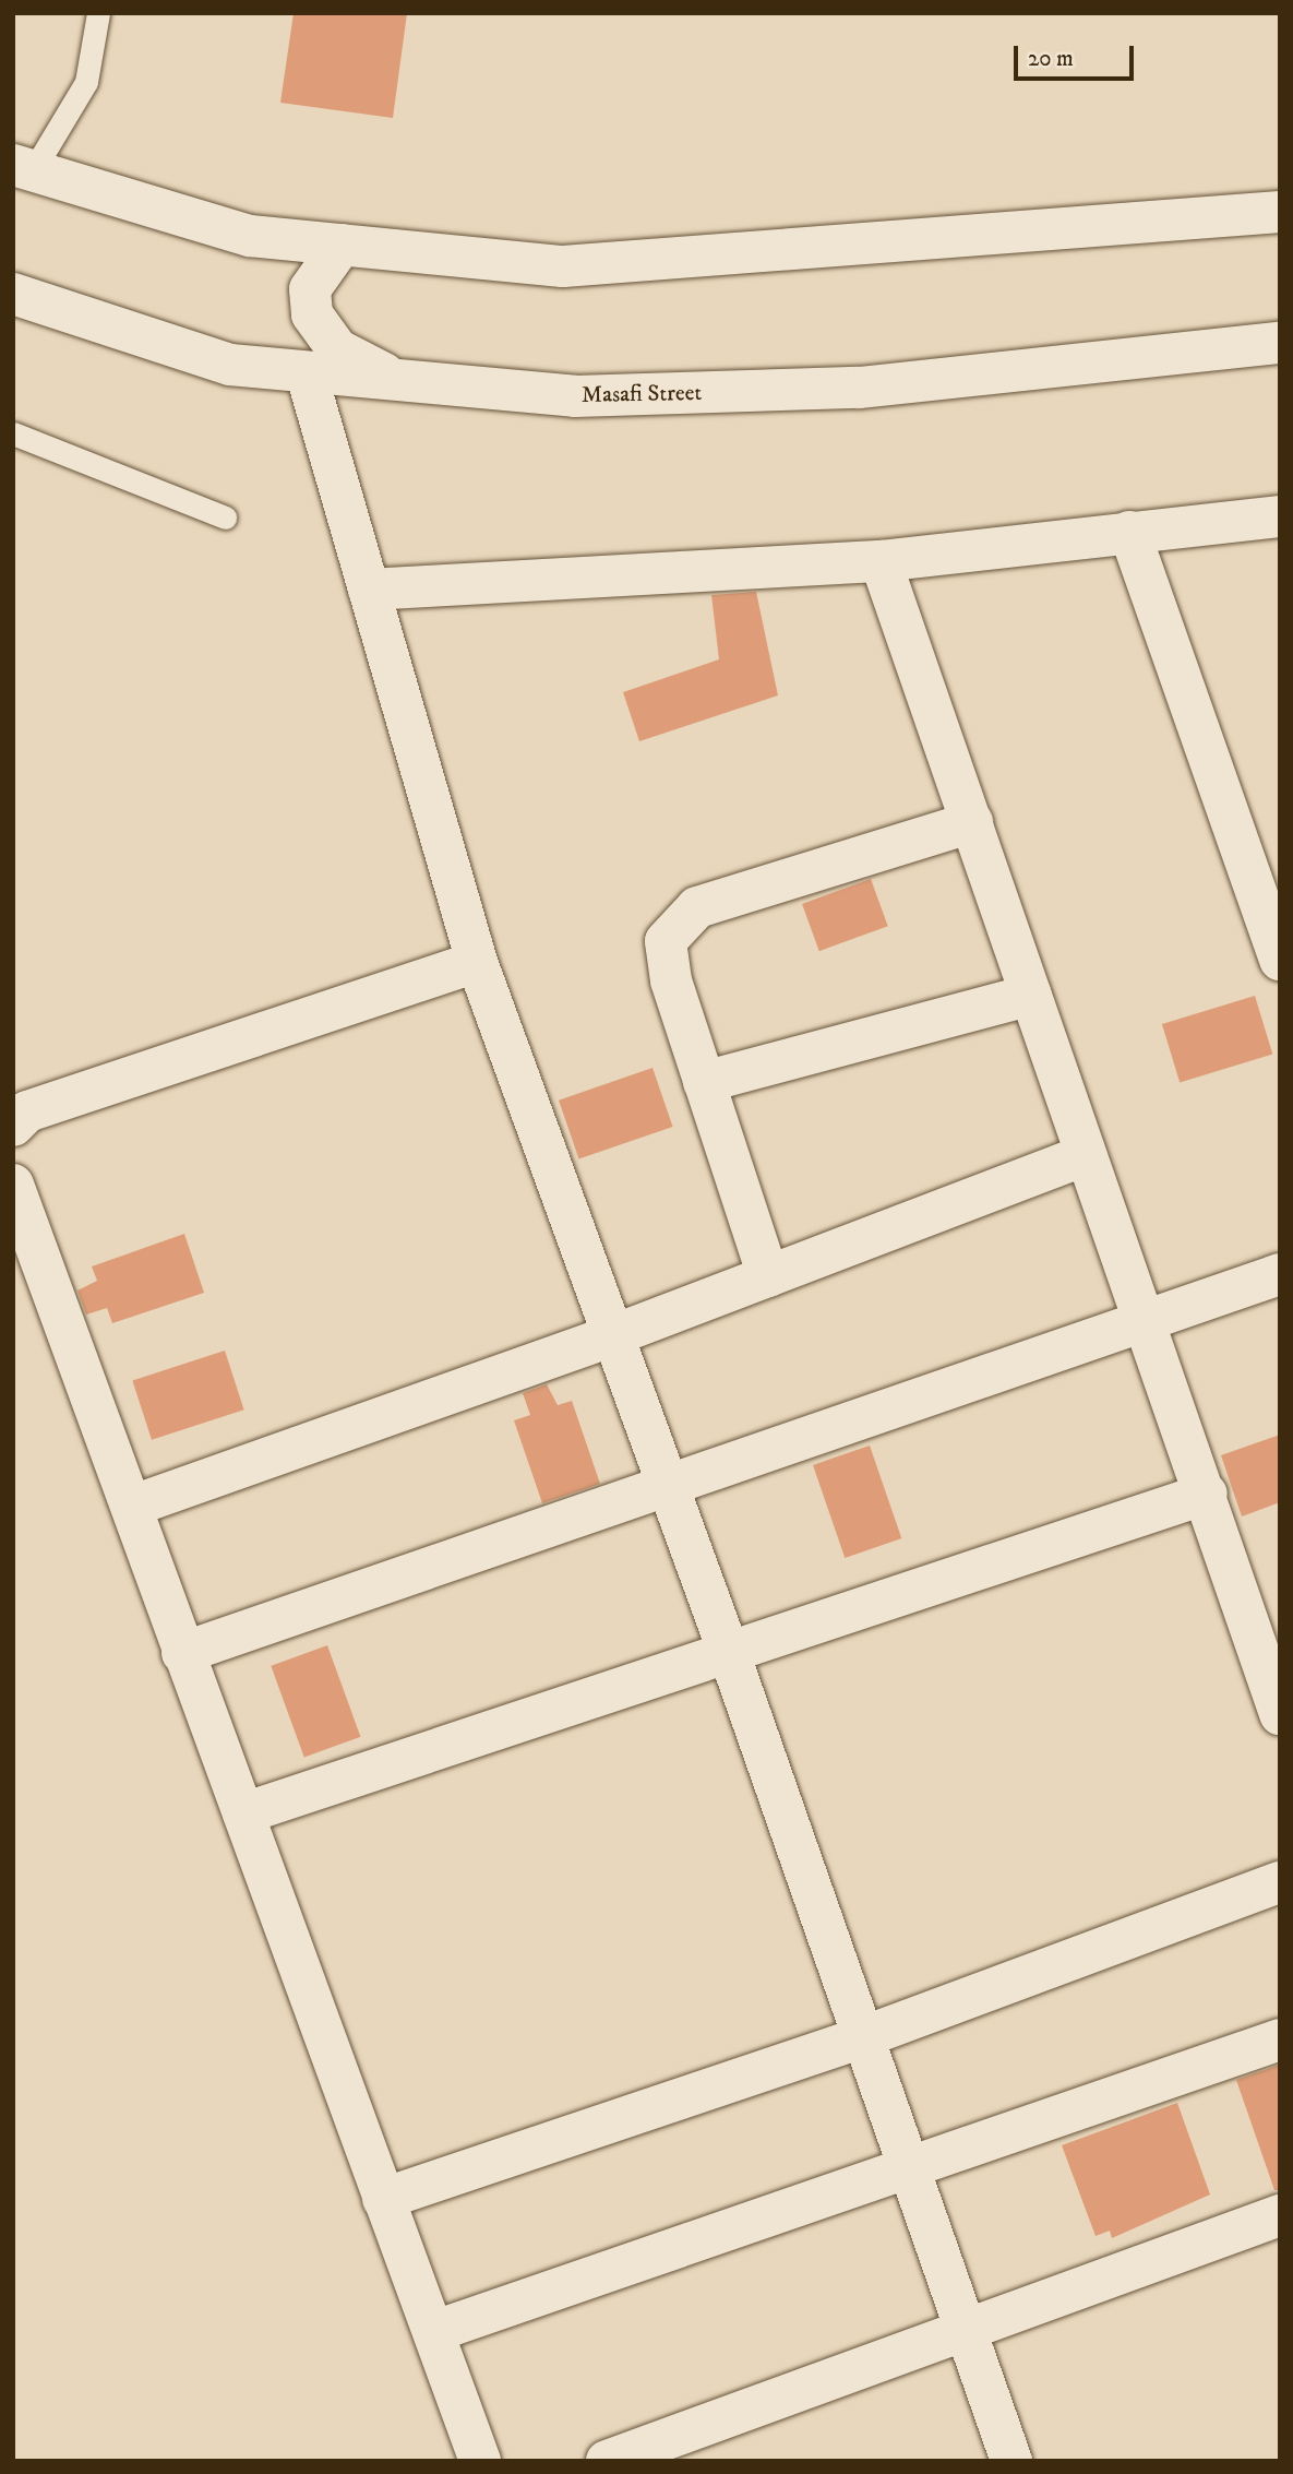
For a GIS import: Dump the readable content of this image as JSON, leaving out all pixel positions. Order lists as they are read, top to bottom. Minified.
{"streets":{"street":["Masafi Street"]},"scale_bar":"20 m"}
